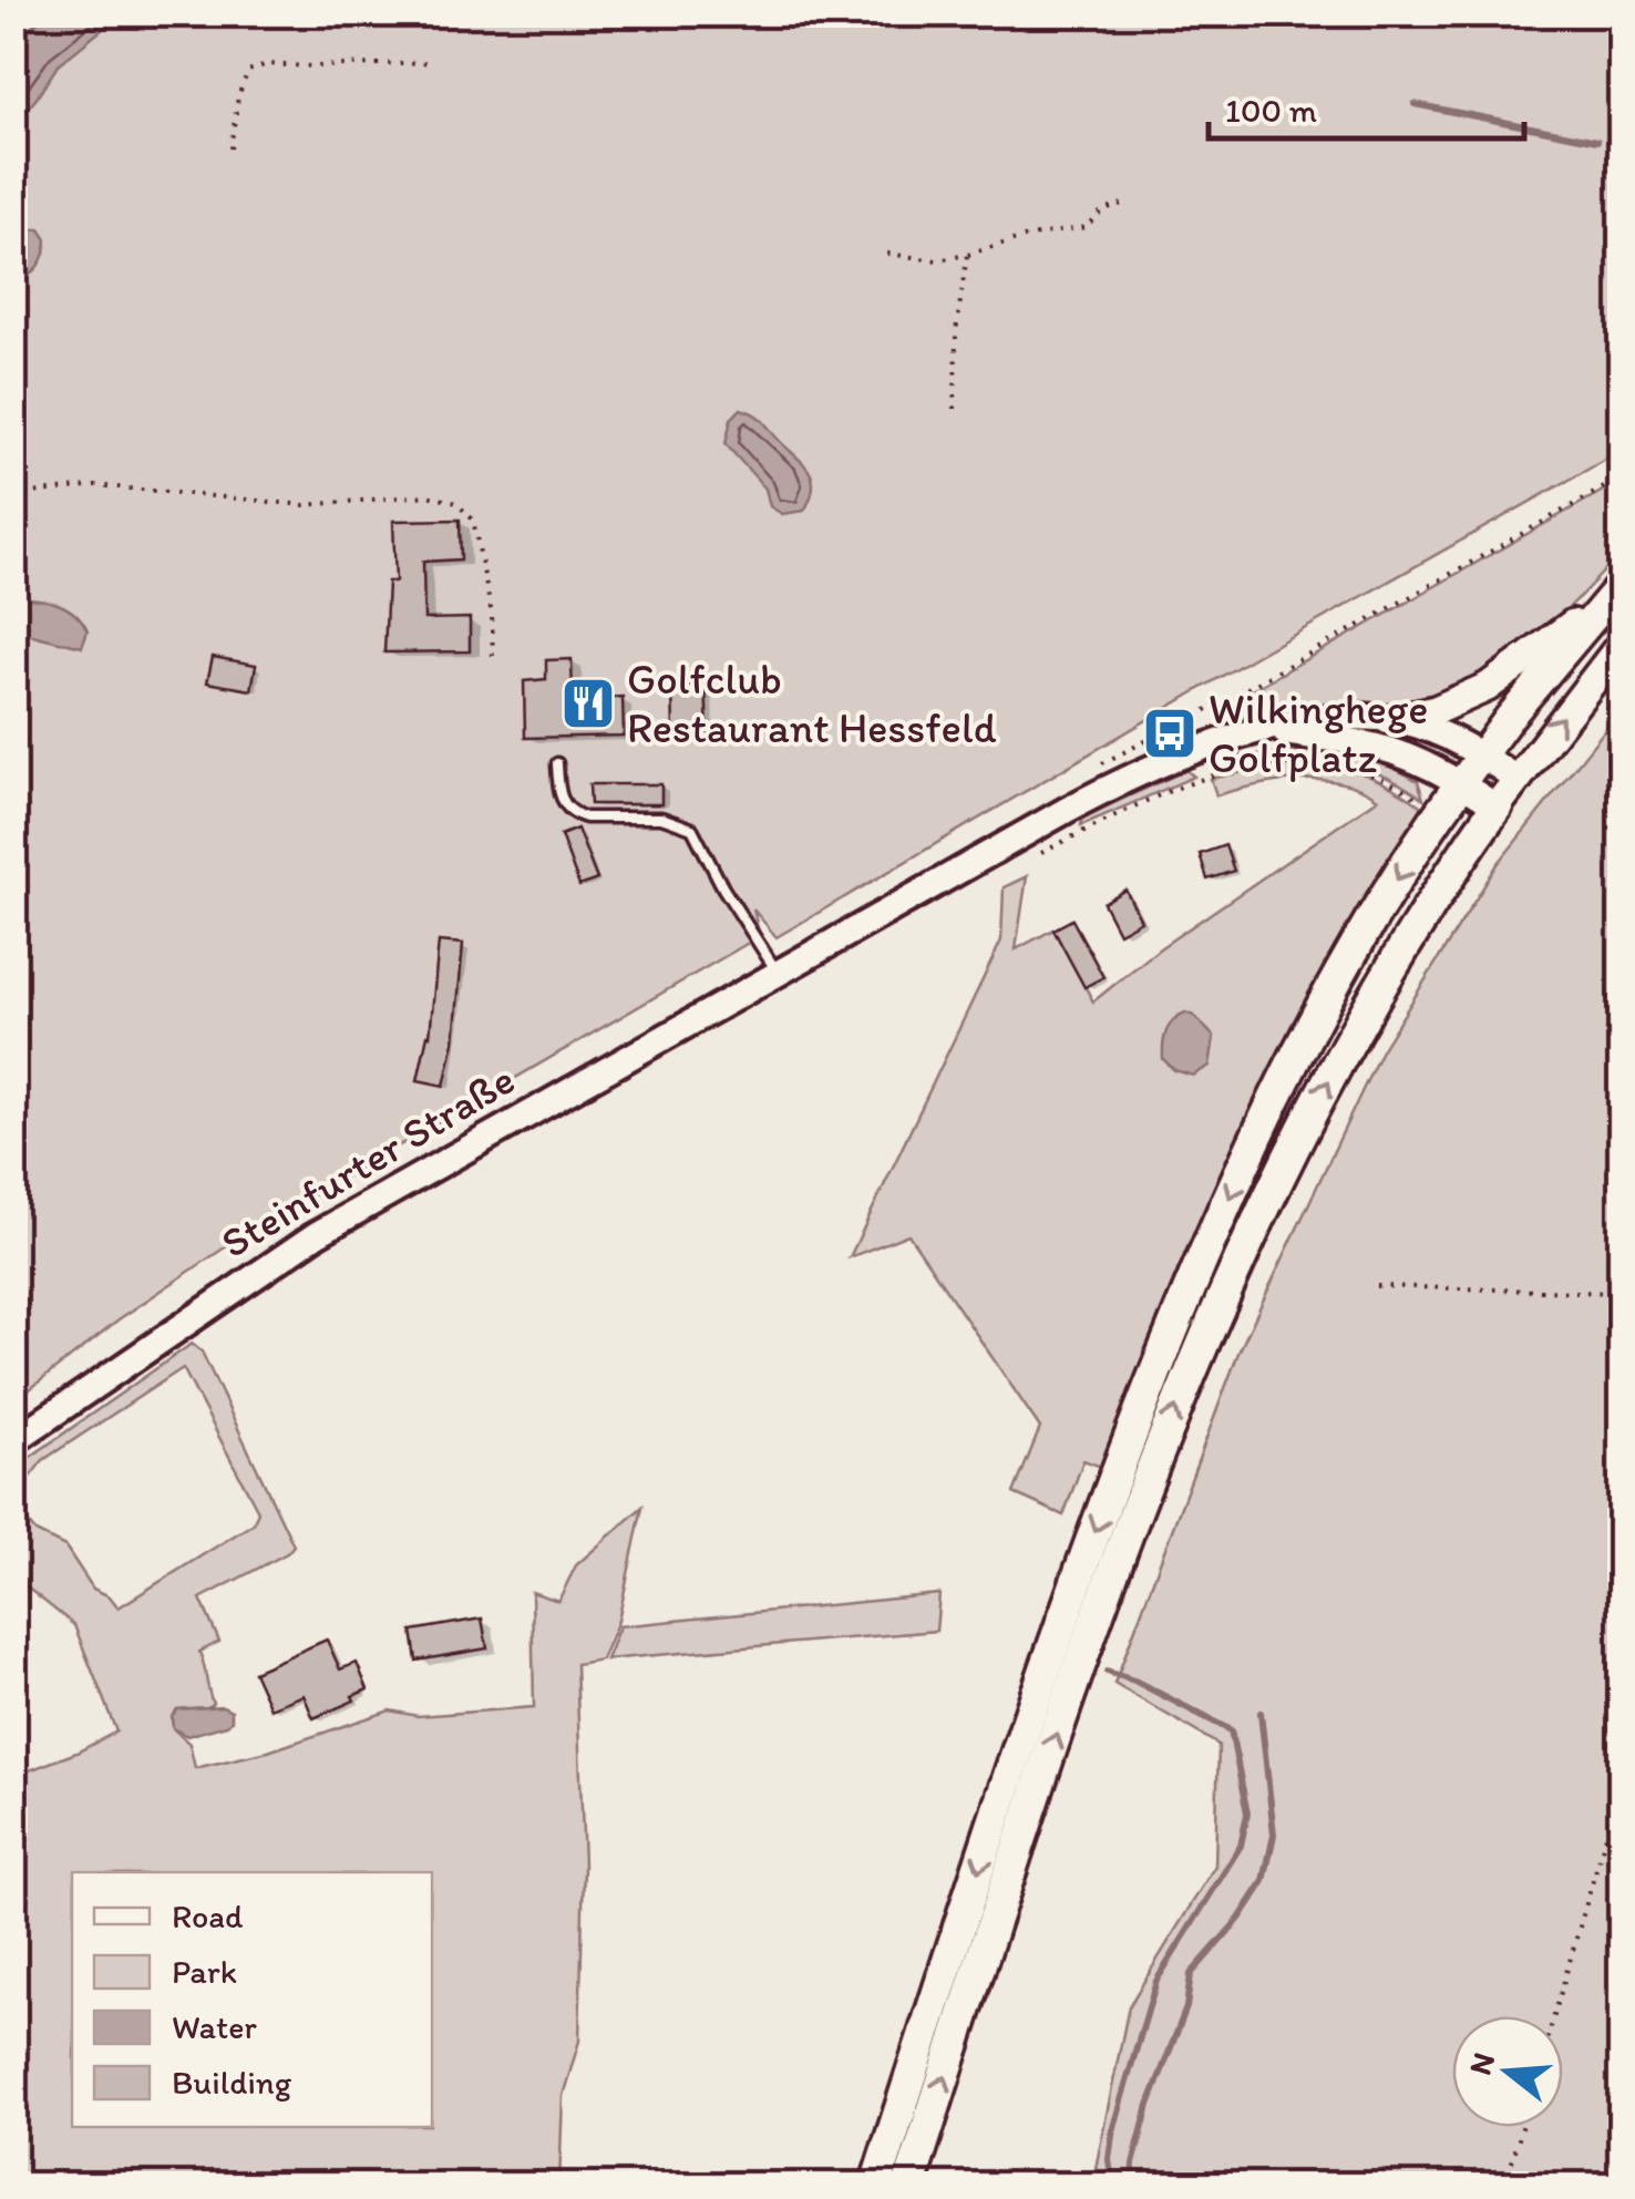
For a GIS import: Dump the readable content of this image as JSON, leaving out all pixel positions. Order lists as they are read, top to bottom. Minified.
{"streets":{"main road":["Steinfurter Straße"]},"places":{"restaurant":["Golfclub Restaurant Hessfeld"],"bus stop":["Wilkinghege Golfplatz"]},"legend":["Road","Park","Water","Building"],"scale_bar":"100 m","north":"left"}
